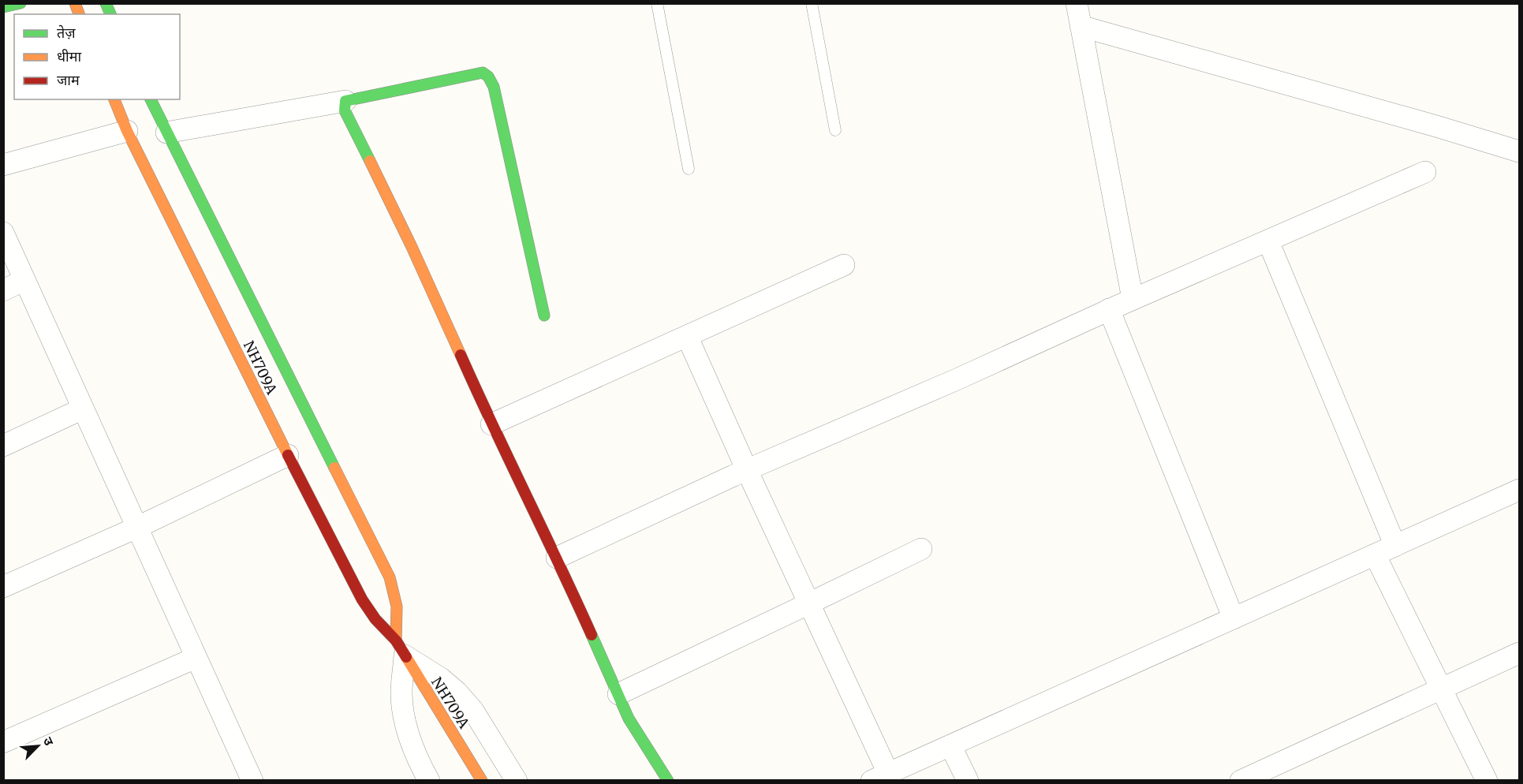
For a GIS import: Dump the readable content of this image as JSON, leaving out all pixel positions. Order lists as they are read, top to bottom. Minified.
{"streets":{"main road":["NH709A"]},"legend":["तेज़","धीमा","जाम"],"north":"top right"}
